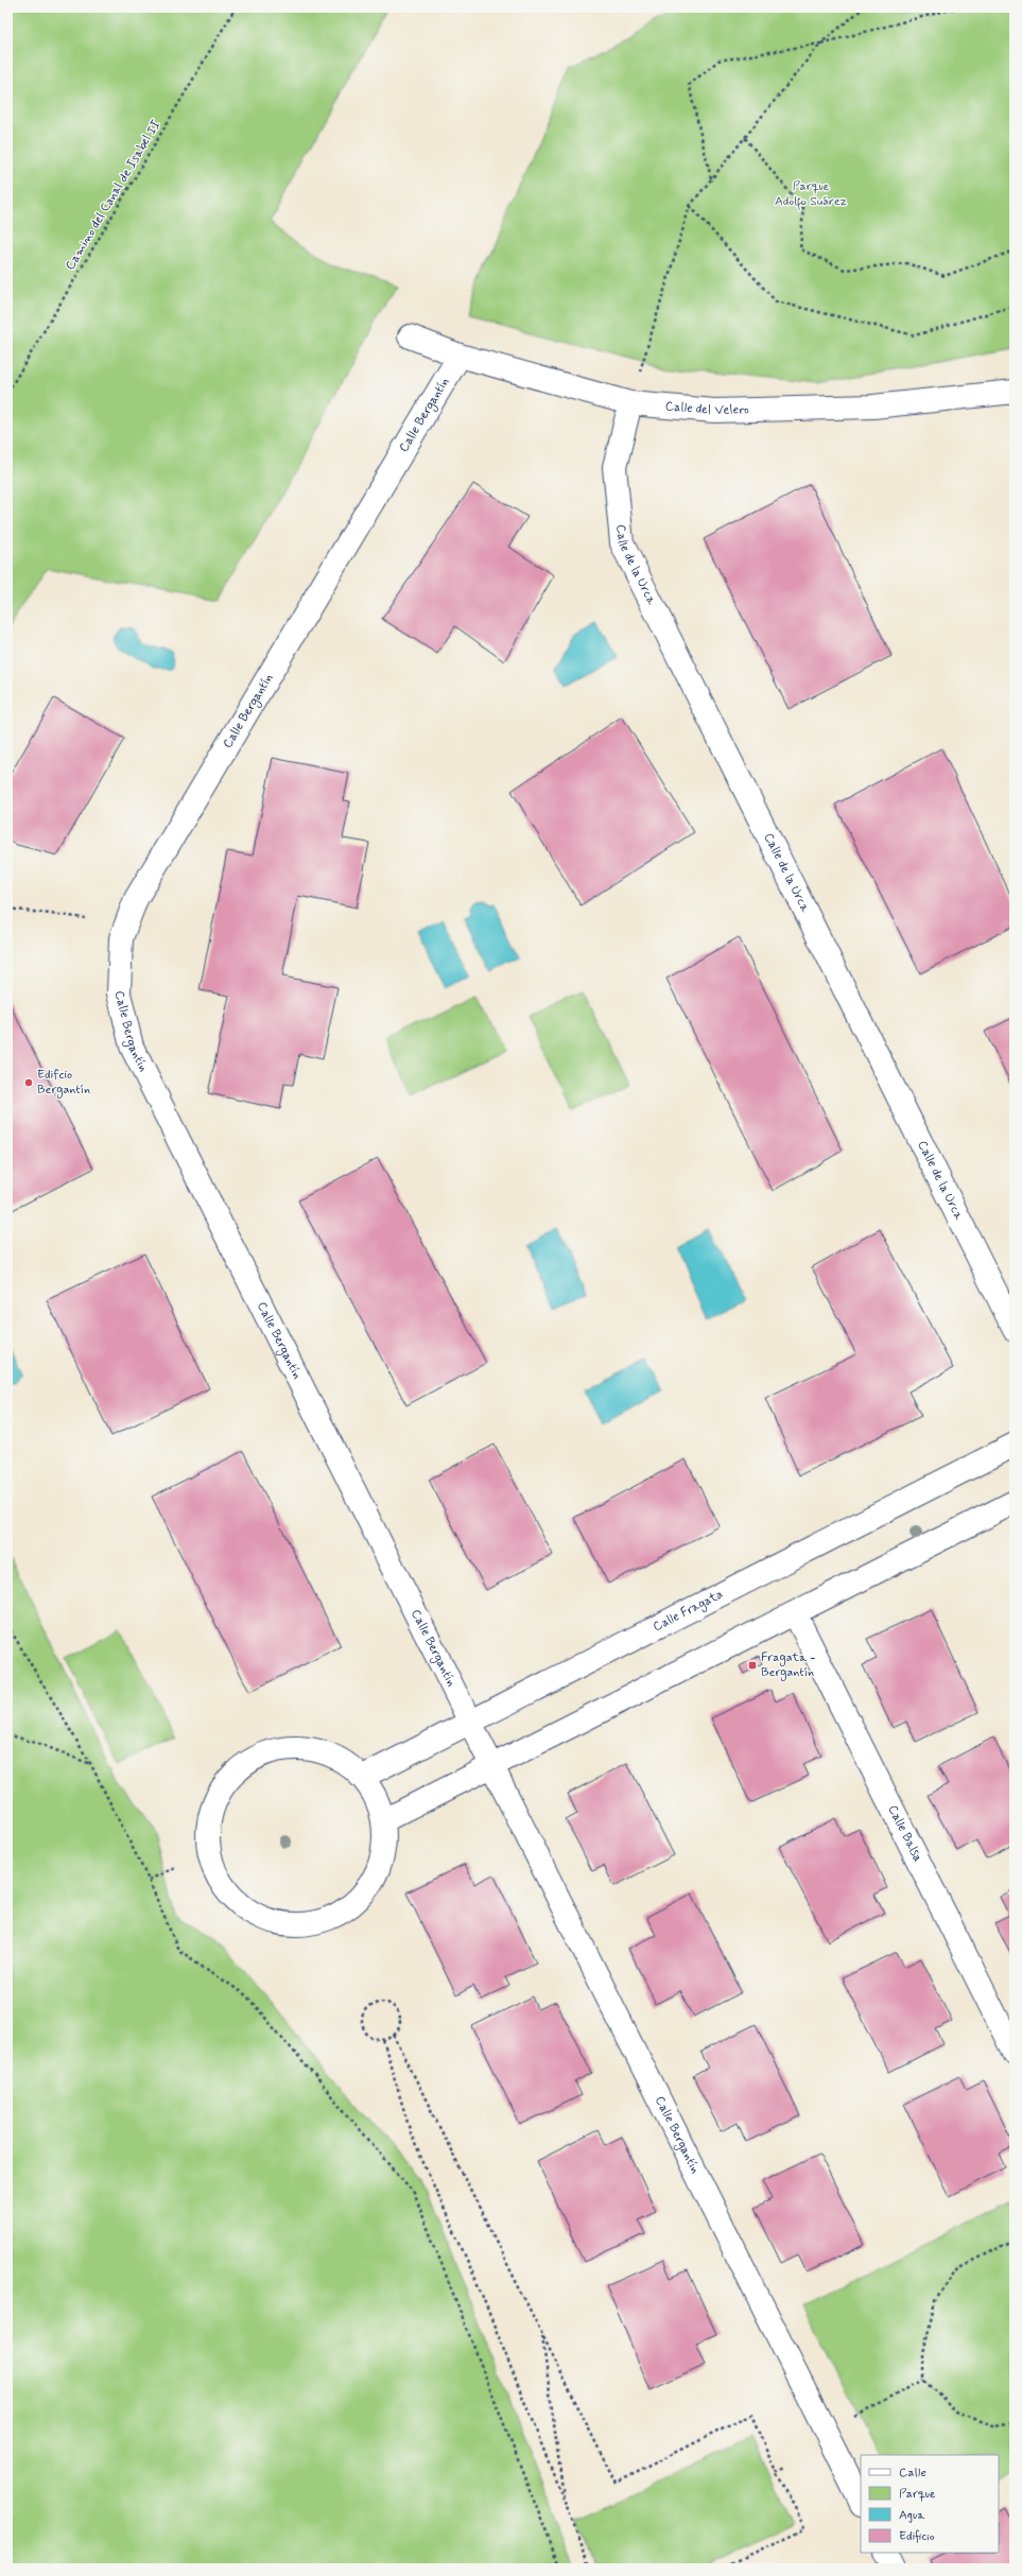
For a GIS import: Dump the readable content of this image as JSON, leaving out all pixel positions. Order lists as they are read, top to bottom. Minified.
{"streets":{"street":["Calle del Velero","Calle Bergantín","Calle de la Urca","Calle Fragata","Calle Balsa"],"path":["Camino del Canal de Isabel II"]},"crossings":[["Calle del Velero","Calle Bergantín"],["Calle del Velero","Calle de la Urca"],["Calle Bergantín","Calle Fragata"]],"parks":["Parque Adolfo Suárez"],"places":{"other":["Edifcio Bergantín"],"transit":["Fragata - Bergantín"]},"legend":["Calle","Parque","Agua","Edificio"]}
